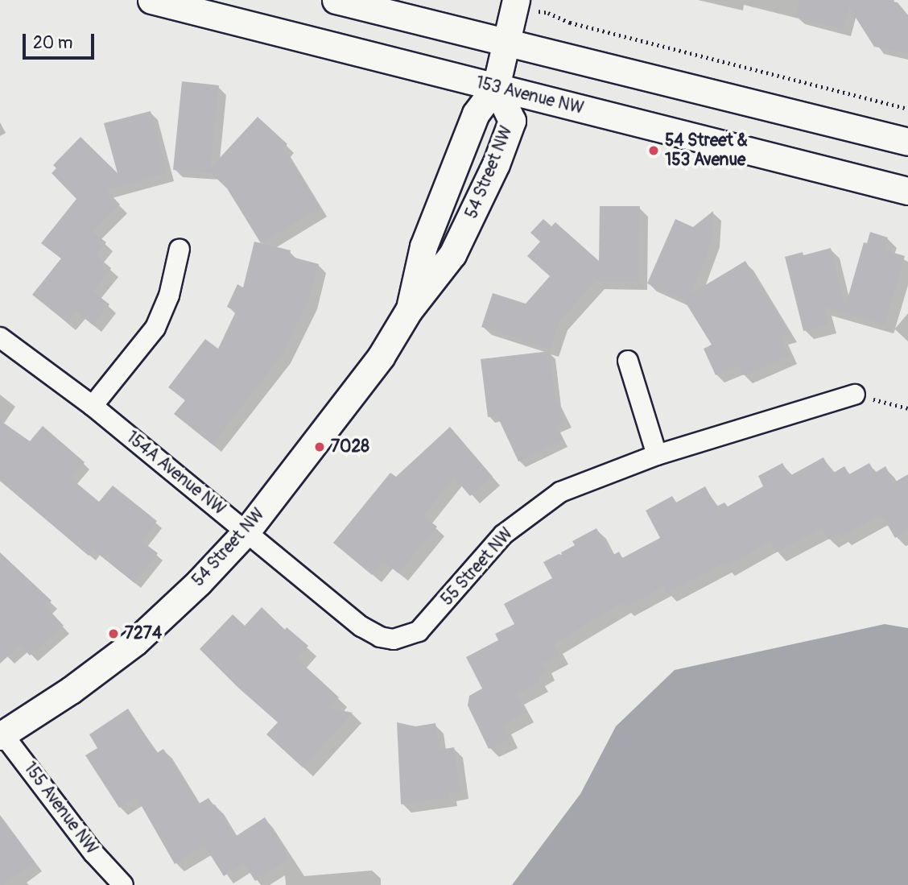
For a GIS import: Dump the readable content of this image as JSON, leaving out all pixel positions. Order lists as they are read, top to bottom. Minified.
{"streets":{"main road":["153 Avenue NW","54 Street NW"],"street":["154A Avenue NW","55 Street NW","155 Avenue NW"]},"crossings":[["153 Avenue NW","54 Street NW"],["54 Street NW","154A Avenue NW"],["54 Street NW","155 Avenue NW"],["154A Avenue NW","55 Street NW"]],"places":["54 Street & 153 Avenue","7028","7274"],"scale_bar":"20 m"}
